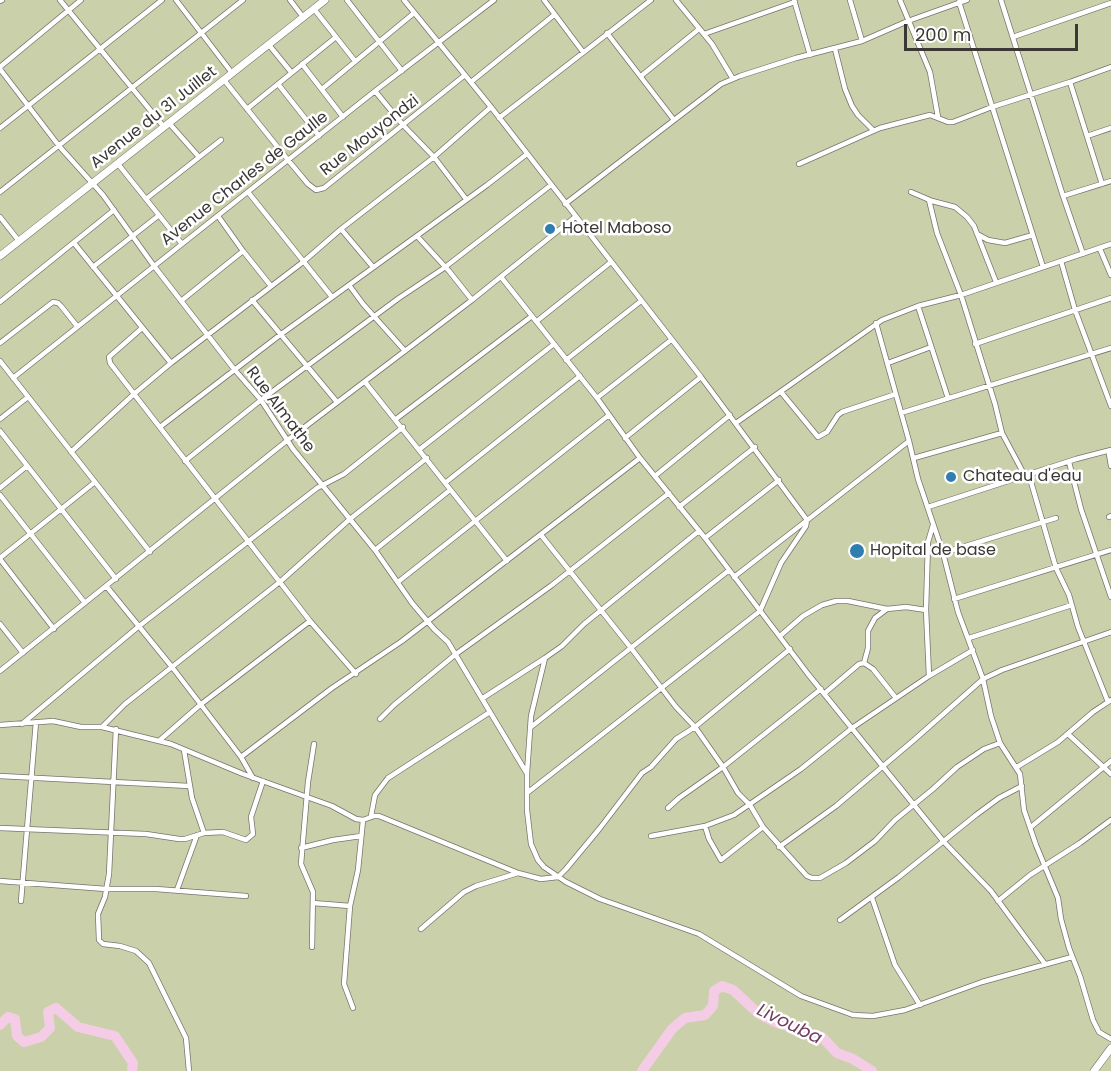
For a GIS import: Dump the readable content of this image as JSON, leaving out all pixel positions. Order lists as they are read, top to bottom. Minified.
{"streets":{"street":["Avenue du 31 Juillet","Rue Mouyondzi","Avenue Charles de Gaulle","Rue Almathe"]},"crossings":[["Avenue du 31 Juillet","Rue Mouyondzi"],["Avenue du 31 Juillet","Rue Almathe"],["Rue Mouyondzi","Avenue Charles de Gaulle"],["Avenue Charles de Gaulle","Rue Almathe"]],"water":["Livouba"],"places":["Hotel Maboso","Chateau d'eau","Hopital de base"],"scale_bar":"200 m"}
